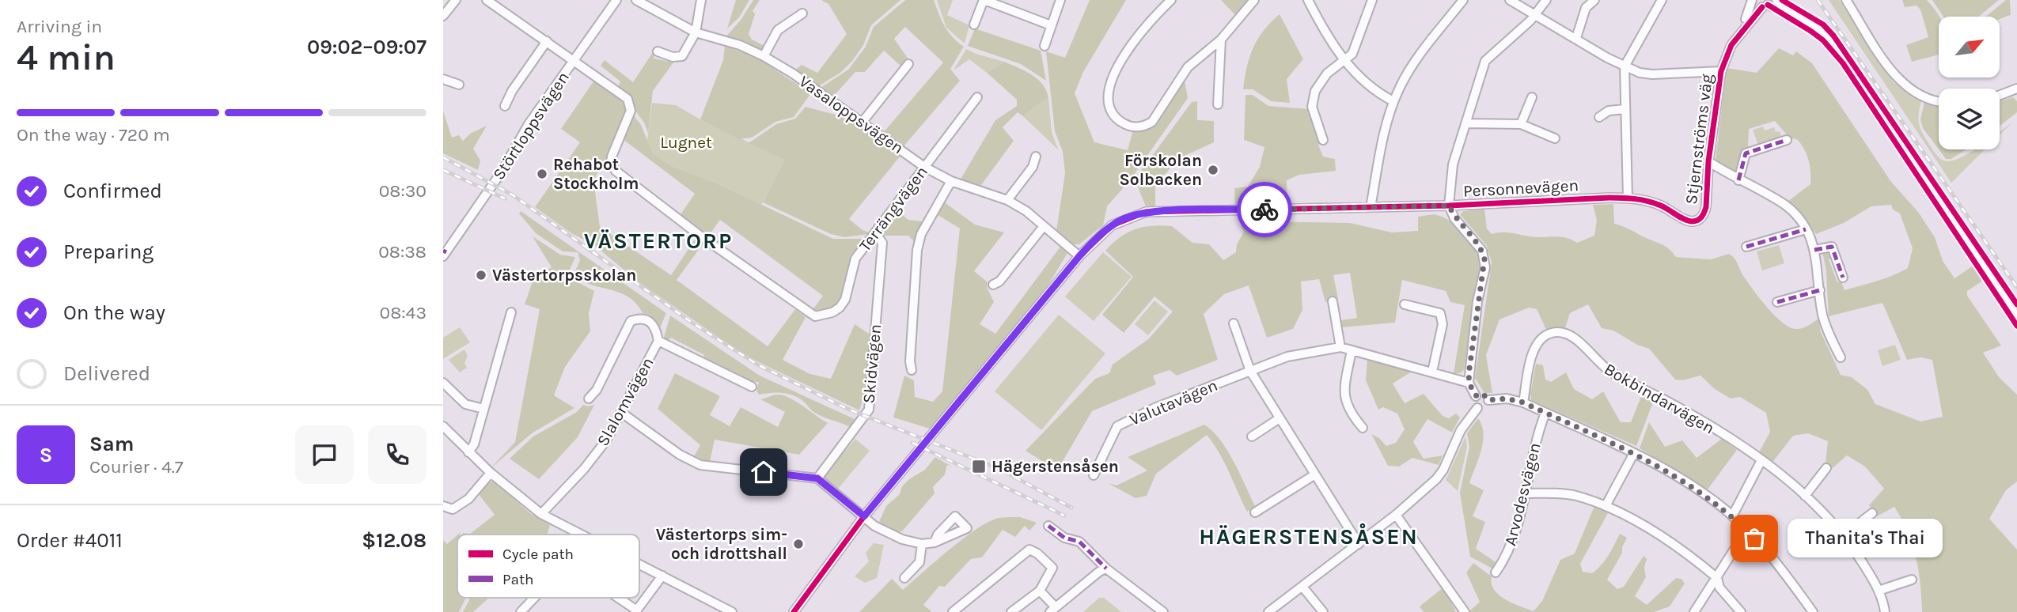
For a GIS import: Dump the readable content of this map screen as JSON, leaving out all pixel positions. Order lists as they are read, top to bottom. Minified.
{"streets":{"street":["Vasaloppsvägen","Störtloppsvägen","Stjernströms väg","Personnevägen","Terrängvägen","Skidvägen","Bokbindarvägen","Slalomvägen","Valutavägen","Arvodesvägen"]},"crossings":[["Vasaloppsvägen","Personnevägen"],["Vasaloppsvägen","Terrängvägen"],["Störtloppsvägen","Terrängvägen"],["Stjernströms väg","Personnevägen"],["Terrängvägen","Skidvägen"]],"districts":["VÄSTERTORP","HÄGERSTENSÅSEN"],"parks":["Lugnet"],"places":{"other":["Förskolan Solbacken","Rehabot Stockholm","Västertorpsskolan","Thanita's Thai","Västertorps sim- och idrottshall"],"transit":["Hägerstensåsen"]},"legend":["Cycle path","Path"],"north":"top right","page":{"heading":["4 min","Arriving in","09:02–09:07"],"panel":["Sam","Courier · 4.7","Order #4011","$12.08"],"bar":"On the way · 720 m","list":[["Confirmed","08:30"],["Preparing","08:38"],["On the way","08:43"],"Delivered"],"round":"S","bubble":"Thanita's Thai"}}
